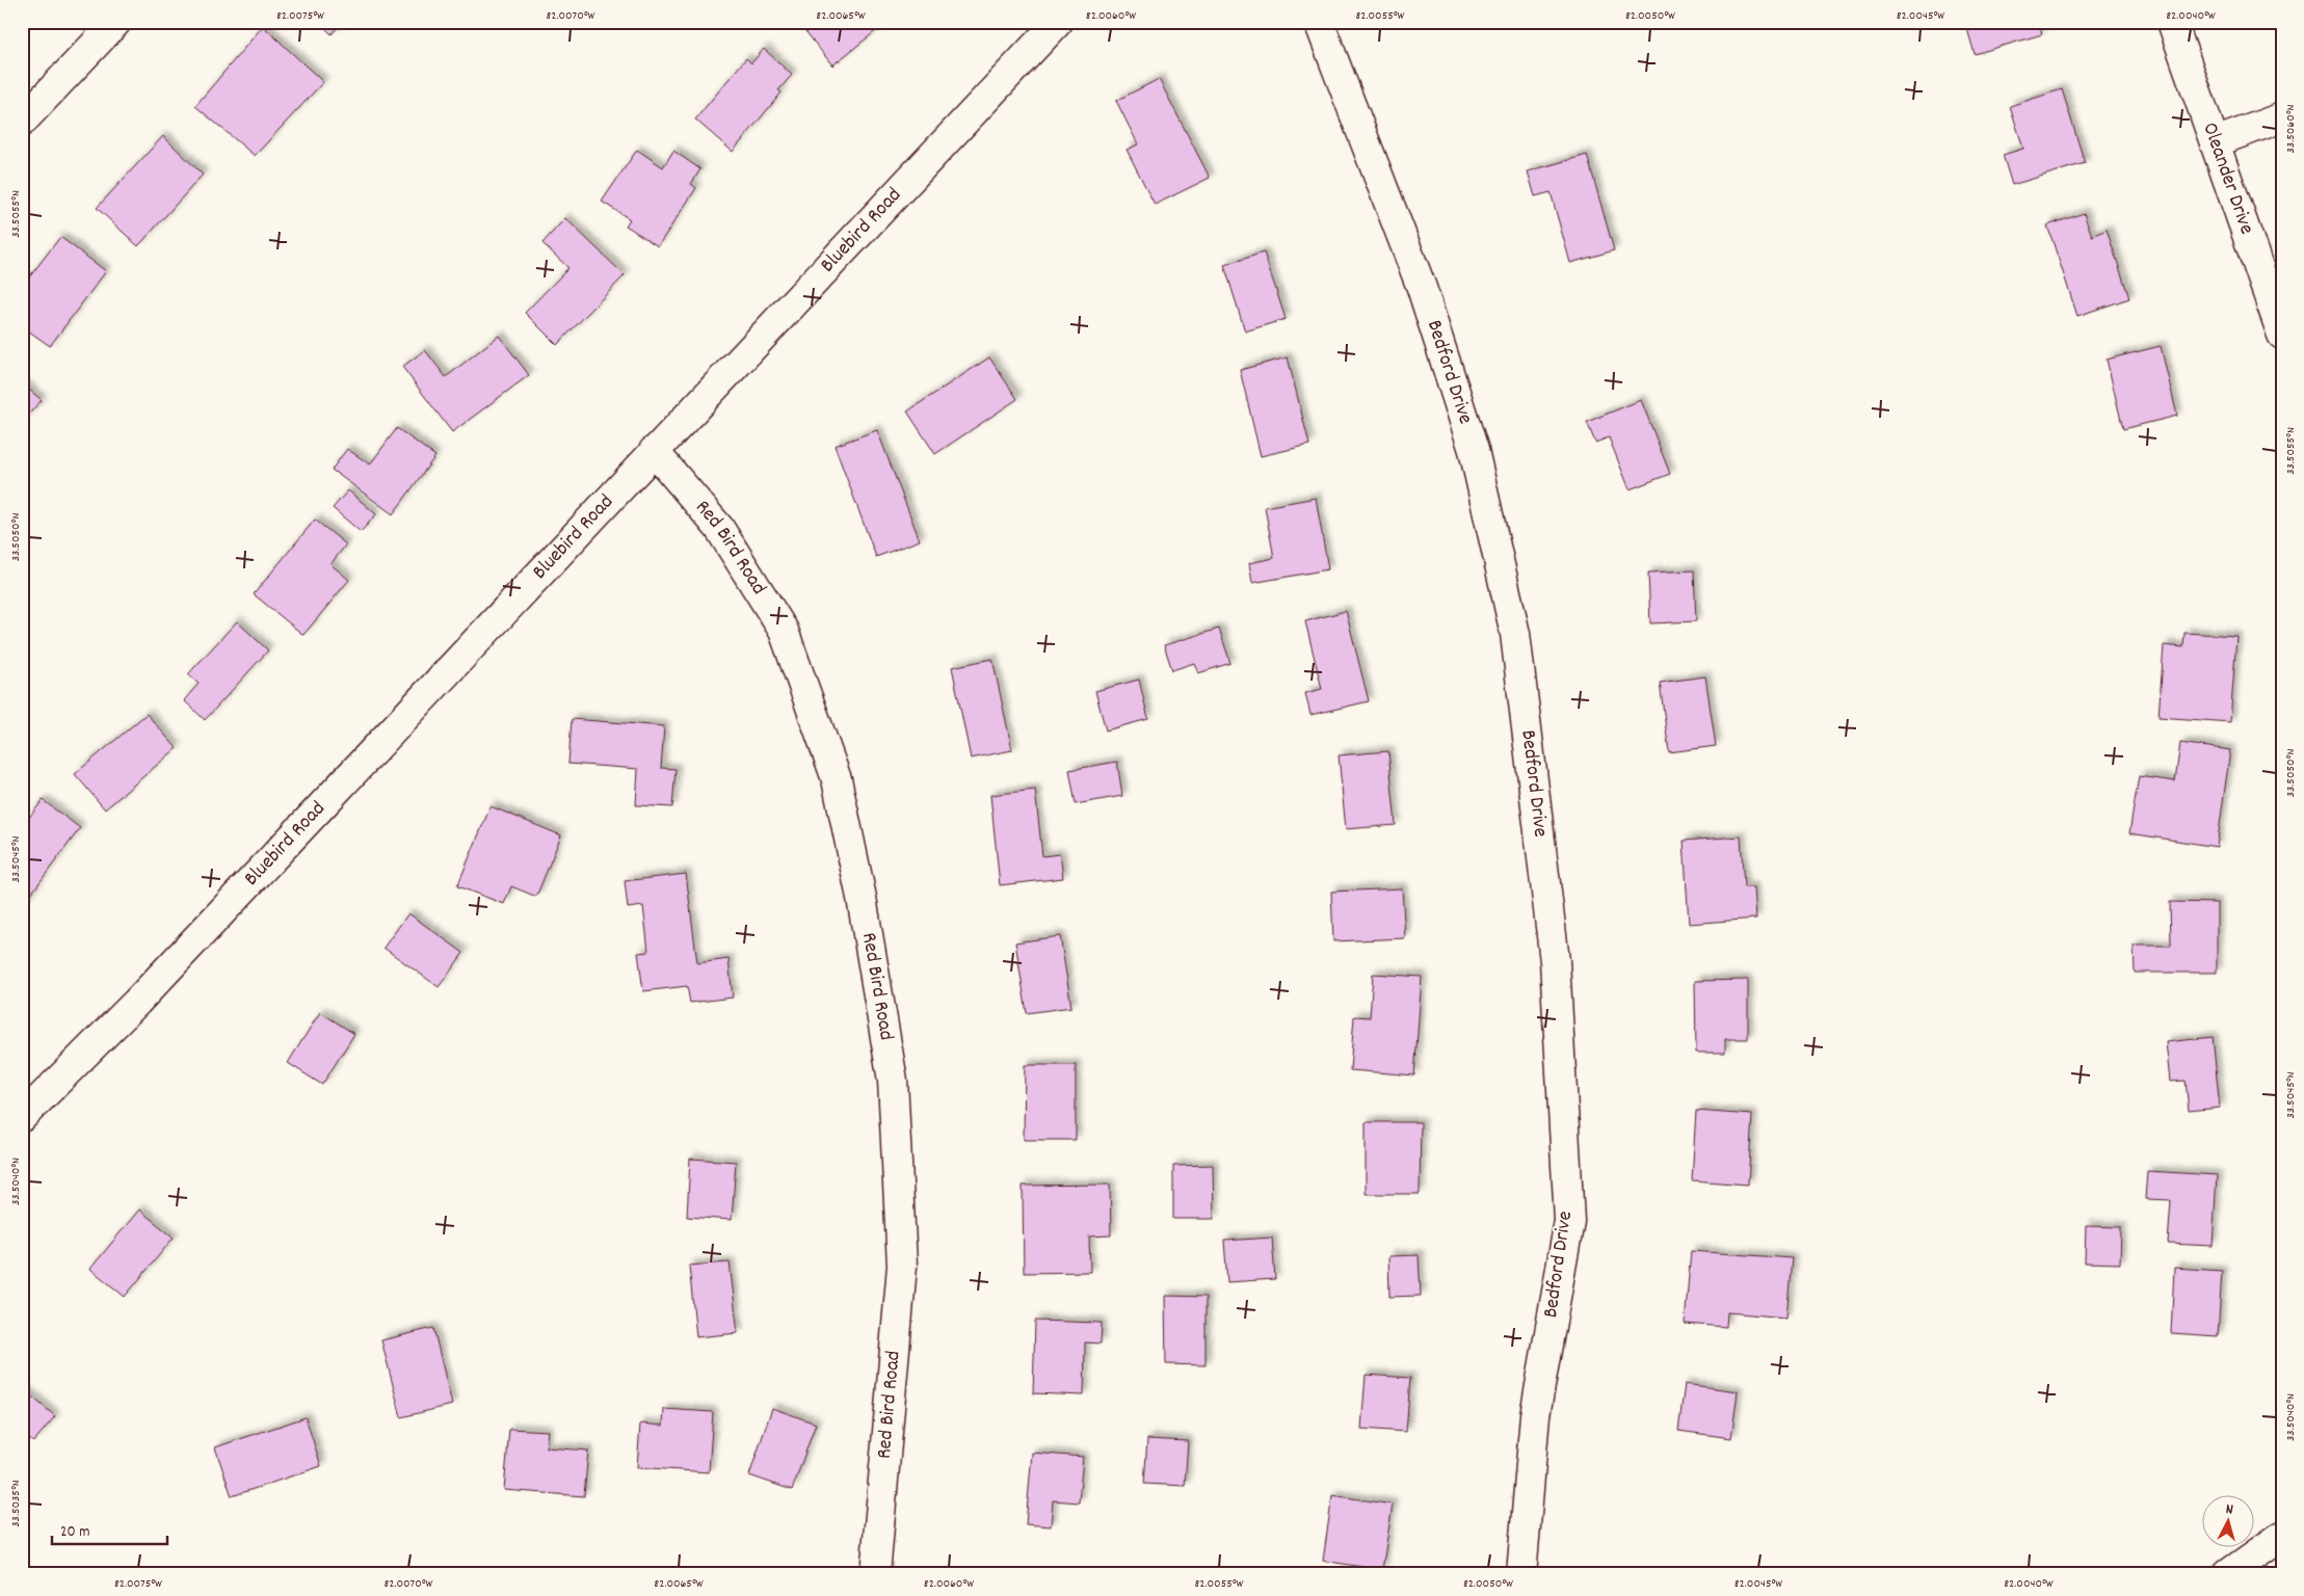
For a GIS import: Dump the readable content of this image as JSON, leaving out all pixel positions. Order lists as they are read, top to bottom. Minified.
{"streets":{"street":["Oleander Drive","Bluebird Road","Bedford Drive","Red Bird Road"]},"crossings":[["Bluebird Road","Red Bird Road"]],"scale_bar":"20 m","north":"top","coordinates":["82.0075°W","82.0070°W","82.0065°W","82.0060°W","82.0055°W","82.0050°W","82.0045°W","82.0040°W","33.5060°N","33.5055°N","33.5050°N","33.5045°N","33.5040°N","33.5035°N"]}
